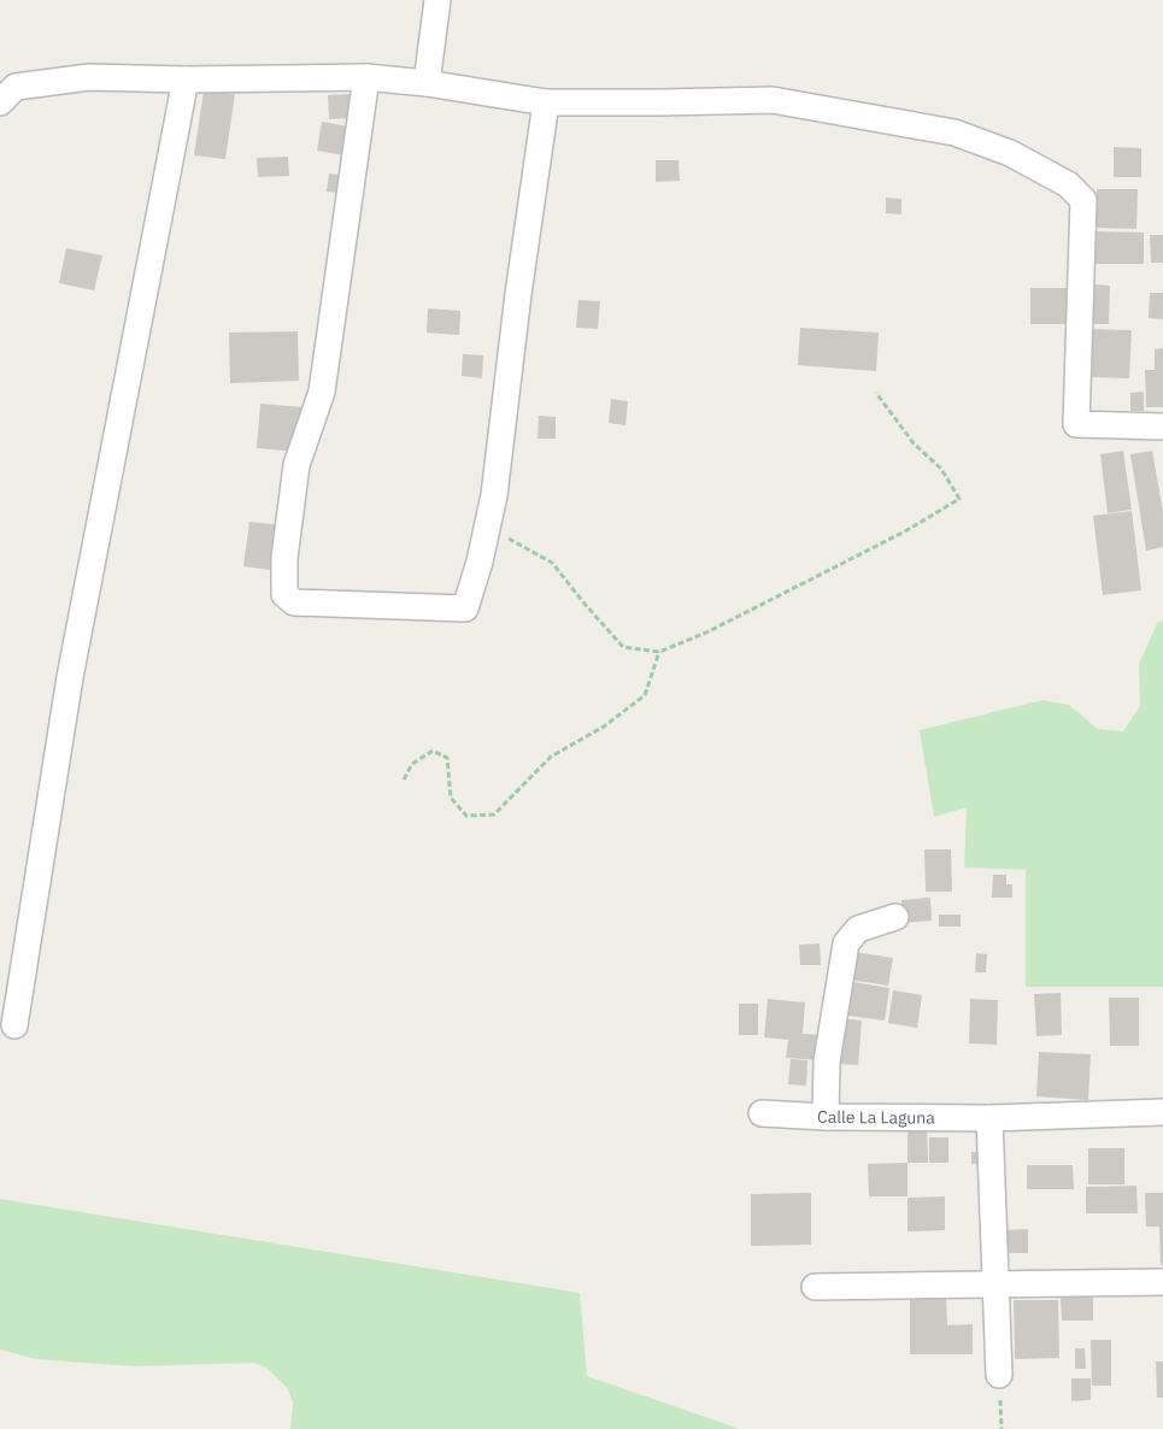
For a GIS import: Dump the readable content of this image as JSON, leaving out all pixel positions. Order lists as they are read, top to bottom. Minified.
{"streets":{"street":["Calle La Laguna"]}}
